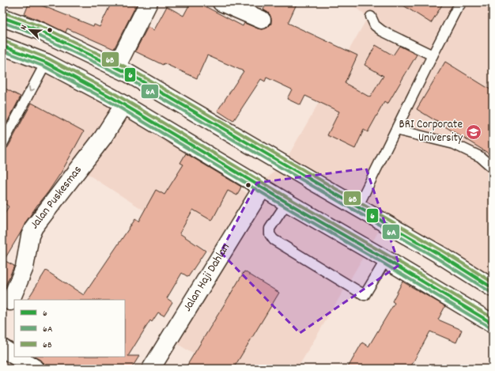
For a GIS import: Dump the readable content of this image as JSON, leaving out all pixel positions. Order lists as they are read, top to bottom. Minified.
{"streets":{"main road":["Jalan Puskesmas","Jalan Haji Dahlan"]},"places":{"school or university":["BRI Corporate University"]},"lines":["transit line 6B","transit line 6","transit line 6A"],"legend":["6","6A","6B"],"north":"top left"}
